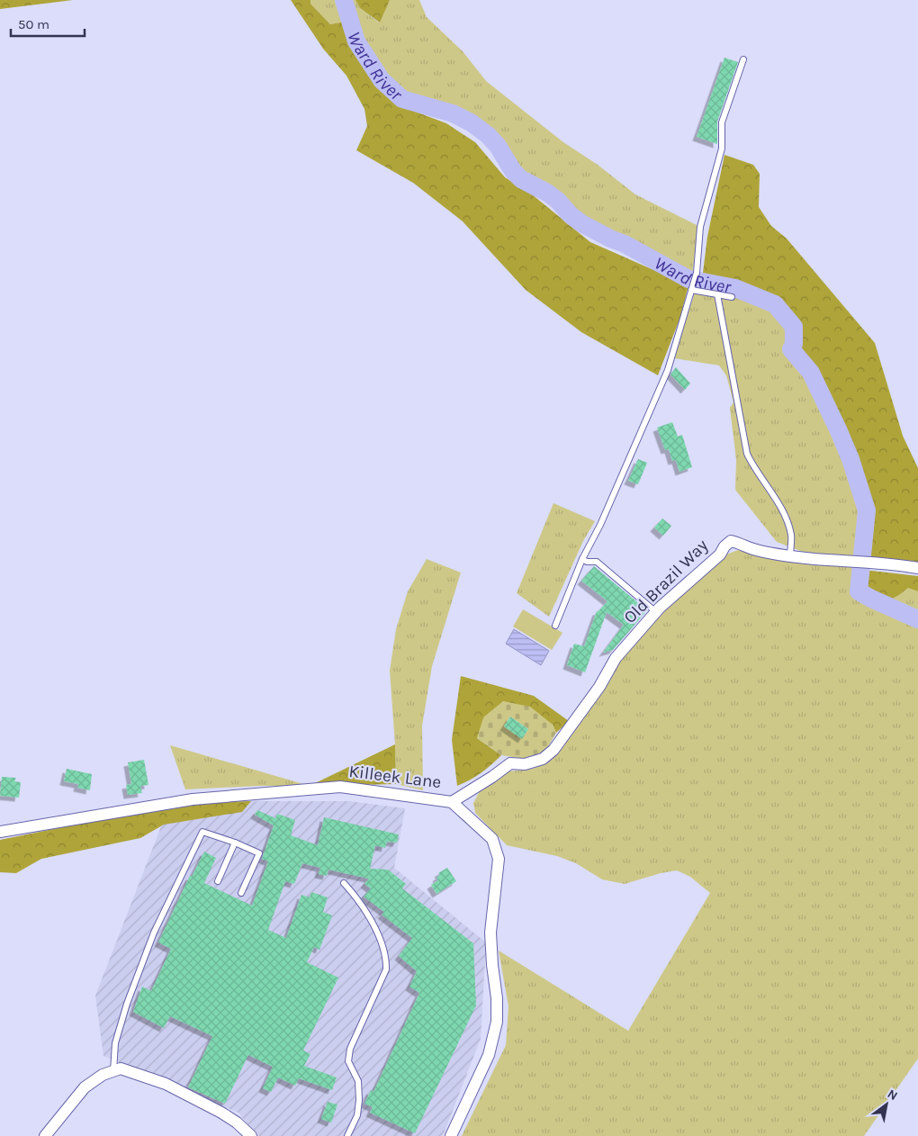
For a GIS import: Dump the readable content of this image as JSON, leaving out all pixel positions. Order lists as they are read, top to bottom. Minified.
{"streets":{"street":["Old Brazil Way","Killeek Lane"]},"crossings":[["Old Brazil Way","Killeek Lane"]],"water":["Ward River"],"scale_bar":"50 m","north":"top right"}
